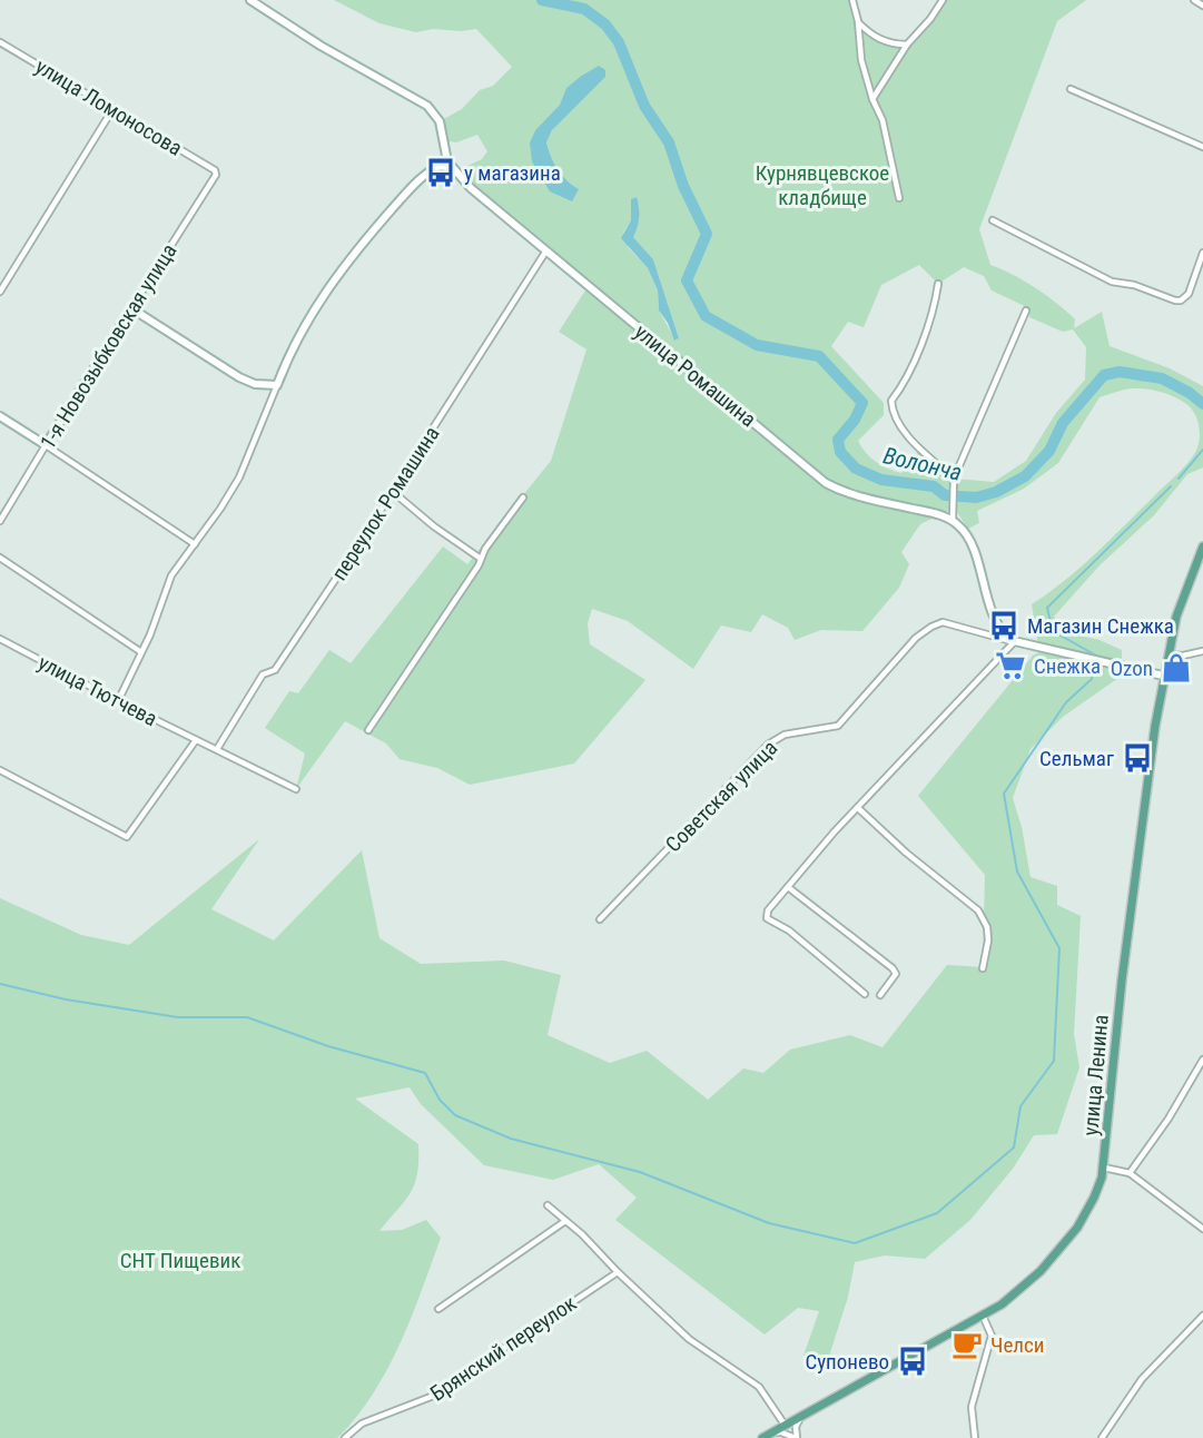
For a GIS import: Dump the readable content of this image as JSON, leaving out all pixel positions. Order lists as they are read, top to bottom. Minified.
{"streets":{"main road":["улица Ленина"],"street":["улица Ломоносова","1-я Новозыбковская улица","улица Ромашина","переулок Ромашина","улица Тютчева","Советская улица","Брянский переулок"]},"crossings":[["улица Ломоносова","1-я Новозыбковская улица"],["улица Ромашина","переулок Ромашина"],["переулок Ромашина","улица Тютчева"]],"water":["Волонча"],"parks":["Курнявцевское кладбище","СНТ Пищевик"],"places":{"bus stop":["у магазина","Магазин Снежка","Сельмаг","Супонево"],"supermarket":["Снежка"],"shop":["Ozon"],"cafe":["Челси"]}}
